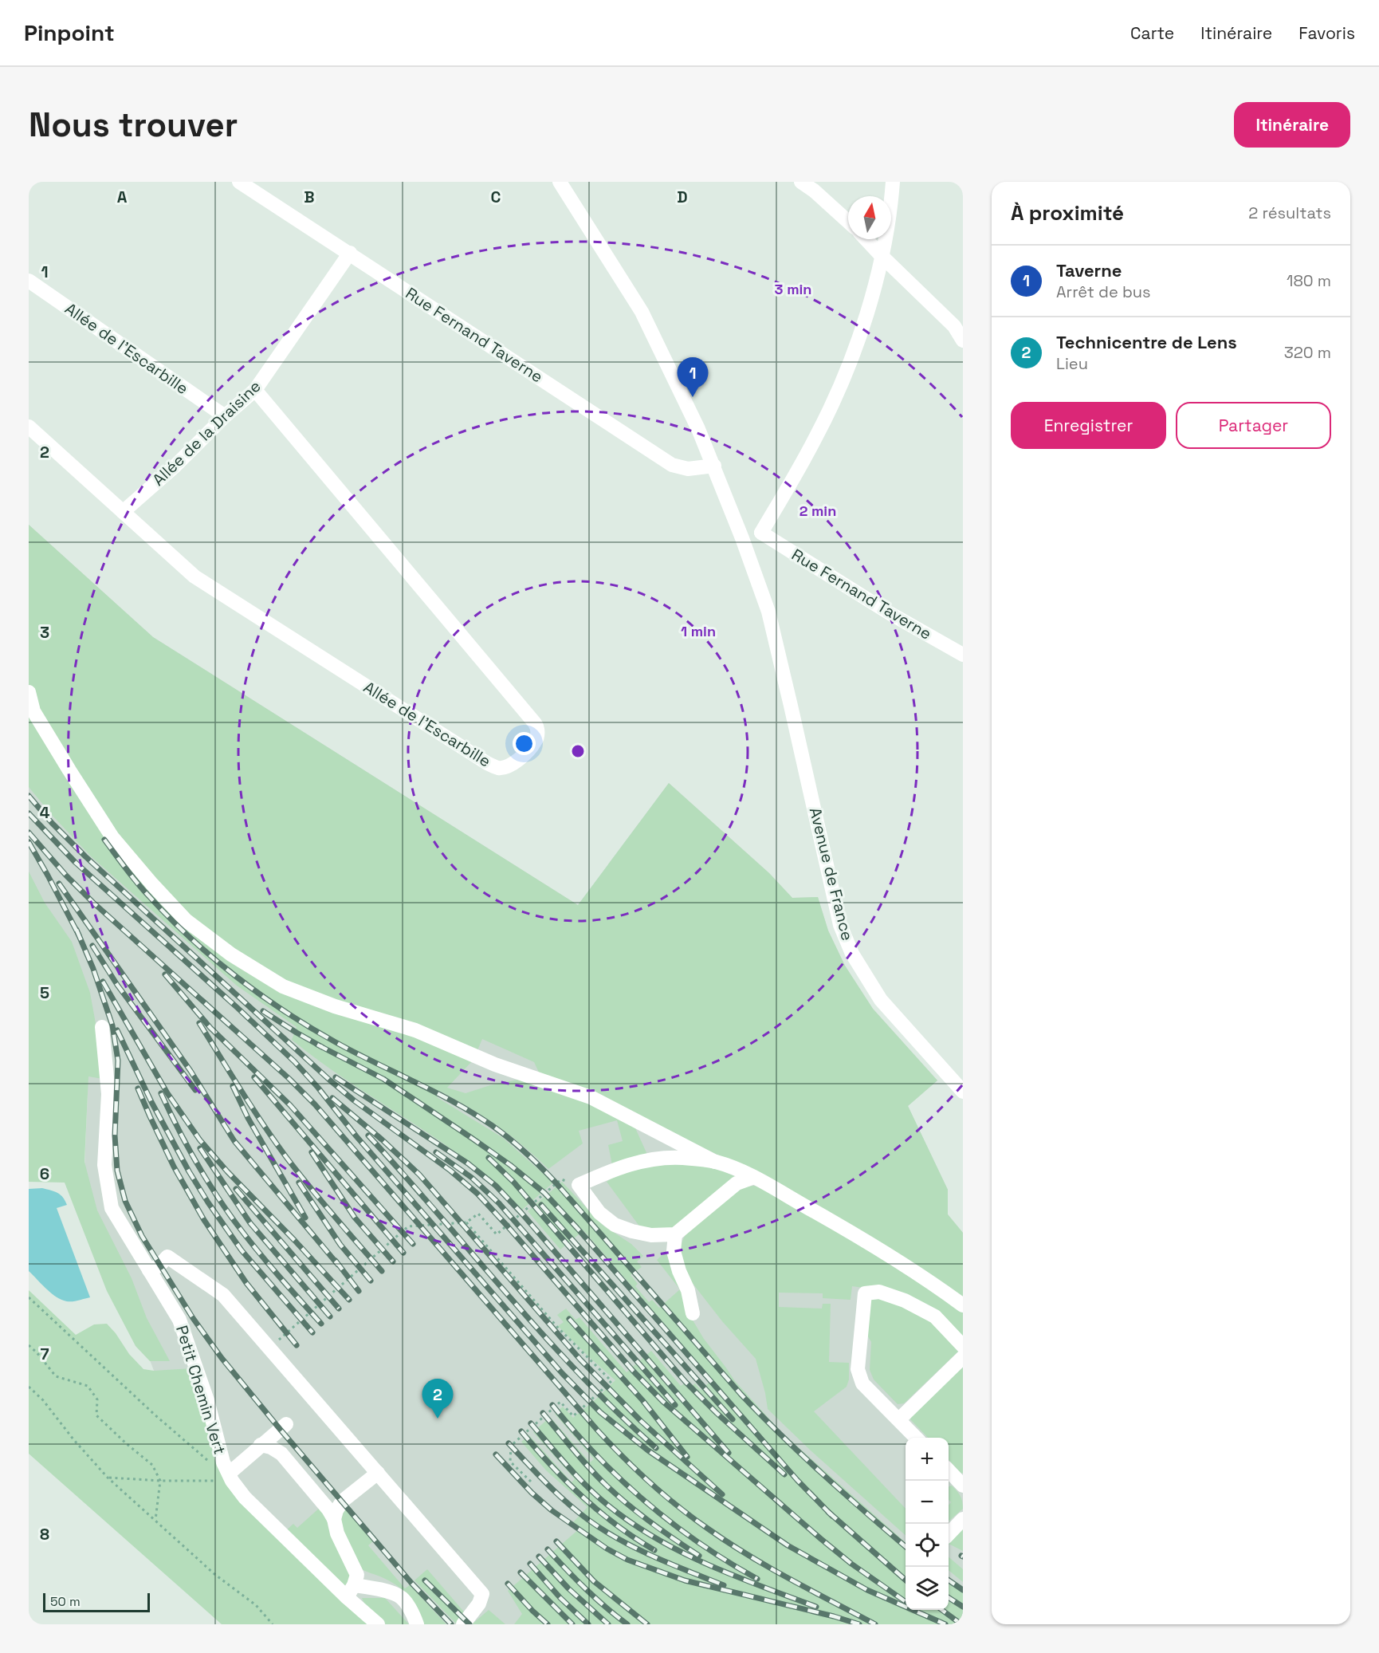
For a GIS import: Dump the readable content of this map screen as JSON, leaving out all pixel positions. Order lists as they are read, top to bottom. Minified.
{"streets":{"street":["Rue Fernand Taverne","Allée de l'Escarbille","Allée de la Draisine","Avenue de France","Petit Chemin Vert"]},"crossings":[["Rue Fernand Taverne","Allée de la Draisine"],["Rue Fernand Taverne","Avenue de France"],["Allée de l'Escarbille","Allée de la Draisine"]],"scale_bar":"50 m","north":"top","page":{"header":"Pinpoint","nav":["Carte","Itinéraire","Favoris"],"buttons":["Itinéraire",["Enregistrer","Partager"]],"title":"Nous trouver","heading":["À proximité","2 résultats"],"list":[{"mark":"1","name":"Taverne","note":"Arrêt de bus","value":"180 m"},{"mark":"2","name":"Technicentre de Lens","note":"Lieu","value":"320 m"}],"pins":["1","2"],"map_buttons":["+","−"],"scale":"50 m"},"grid":{"columns":["A","B","C","D"],"rows":["1","2","3","4","5","6","7","8"]},"rings":["3 min","2 min","1 min"]}
